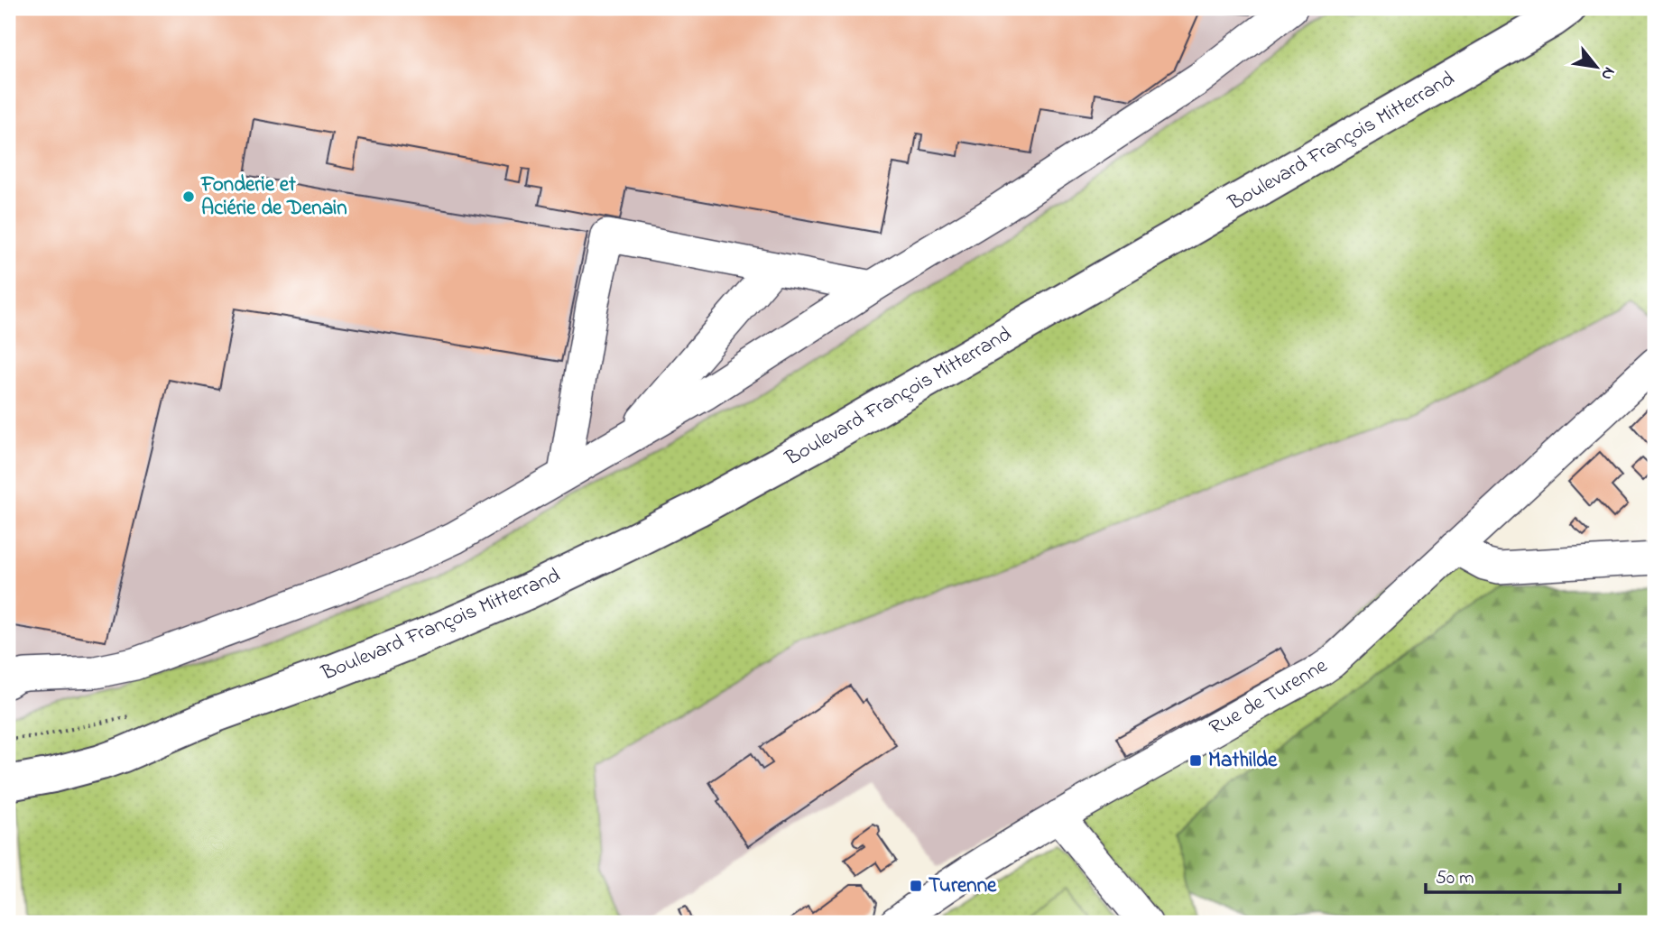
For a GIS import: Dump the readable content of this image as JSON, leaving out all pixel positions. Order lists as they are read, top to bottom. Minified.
{"streets":{"main road":["Boulevard François Mitterrand"],"street":["Rue de Turenne"]},"places":{"other":["Fonderie et Aciérie de Denain"],"transit":["Mathilde","Turenne"]},"scale_bar":"50 m","north":"bottom right"}
